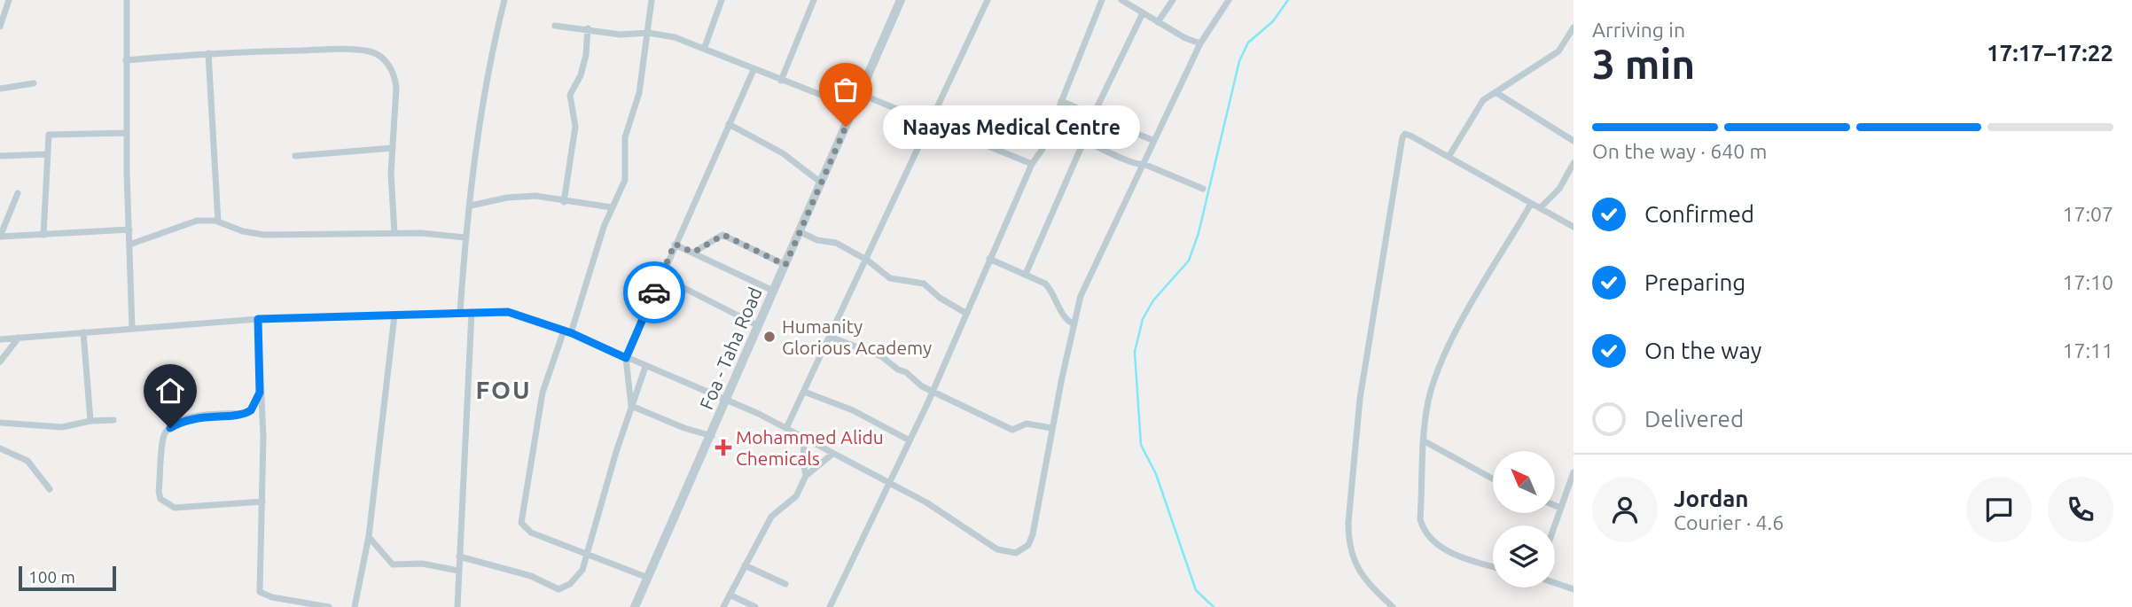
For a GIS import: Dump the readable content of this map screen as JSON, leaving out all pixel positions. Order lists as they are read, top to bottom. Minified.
{"streets":{"street":["Foa - Taha Road"]},"districts":["FOU"],"places":{"other":["Naayas Medical Centre","Humanity Glorious Academy"],"health":["Mohammed Alidu Chemicals"]},"scale_bar":"100 m","north":"top left","page":{"heading":["3 min","Arriving in","17:17–17:22"],"panel":["Jordan","Courier · 4.6"],"bubble":"Naayas Medical Centre","bar":"On the way · 640 m","list":[["Confirmed","17:07"],["Preparing","17:10"],["On the way","17:11"],"Delivered"],"scale":"100 m"}}
